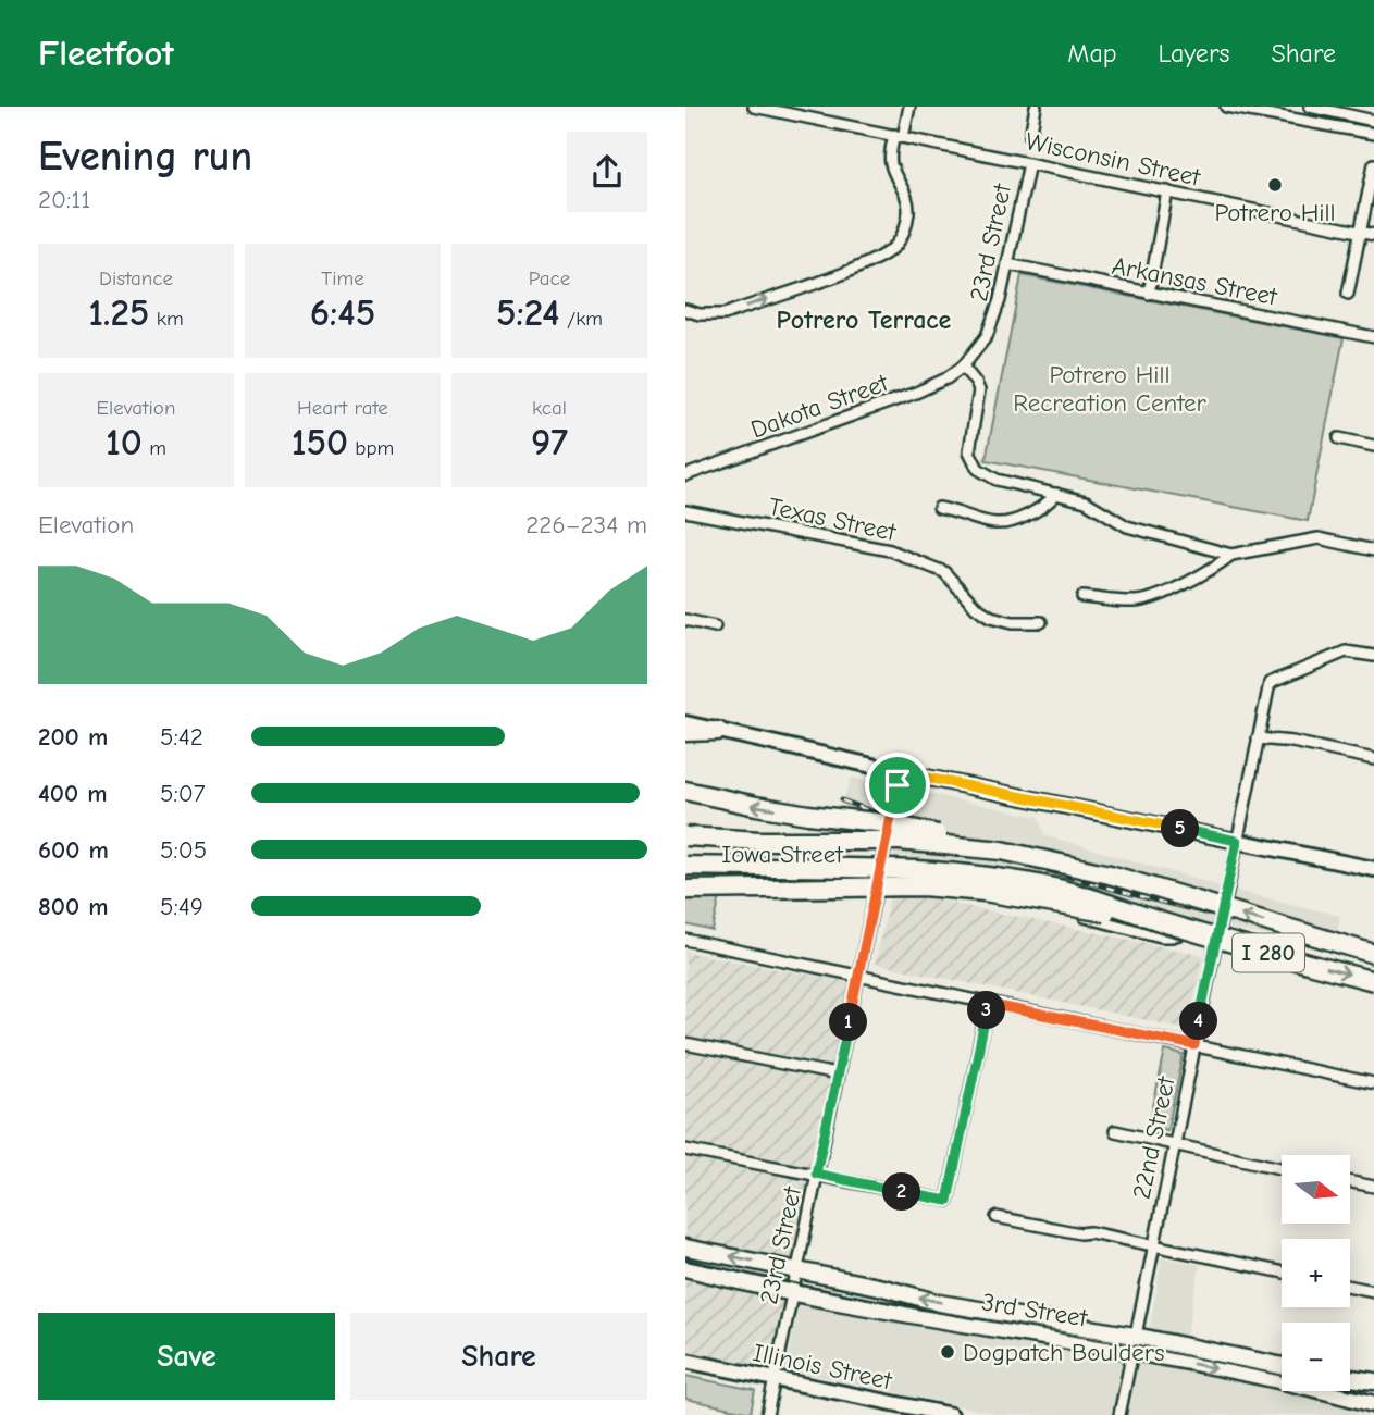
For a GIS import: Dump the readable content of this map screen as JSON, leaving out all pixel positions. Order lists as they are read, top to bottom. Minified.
{"streets":{"highway":["I 280"],"main road":["3rd Street","Illinois Street"],"street":["Wisconsin Street","23rd Street","Arkansas Street","Dakota Street","Texas Street","Iowa Street","22nd Street"]},"crossings":[["Wisconsin Street","23rd Street"],["23rd Street","Arkansas Street"],["23rd Street","Dakota Street"],["23rd Street","Iowa Street"],["23rd Street","3rd Street"],["23rd Street","Illinois Street"],["Iowa Street","22nd Street"],["22nd Street","3rd Street"]],"districts":["Potrero Terrace"],"parks":["Potrero Hill Recreation Center"],"places":["Potrero Hill","Dogpatch Boulders"],"north":"right","page":{"header":"Fleetfoot","nav":["Map","Layers","Share"],"heading":["Evening run","20:11"],"stats":[["Distance","1.25 km"],["Time","6:45"],["Pace","5:24 /km"],["Elevation","10 m"],["Heart rate","150 bpm"],["kcal","97"]],"chart":["Elevation","226–234 m"],"list":[{"name":"200 m","note":"5:42"},{"name":"400 m","note":"5:07"},{"name":"600 m","note":"5:05"},{"name":"800 m","note":"5:49"}],"pins":["5","3","4","1","2"],"map_buttons":["+","−"],"buttons":["Save","Share"]}}
